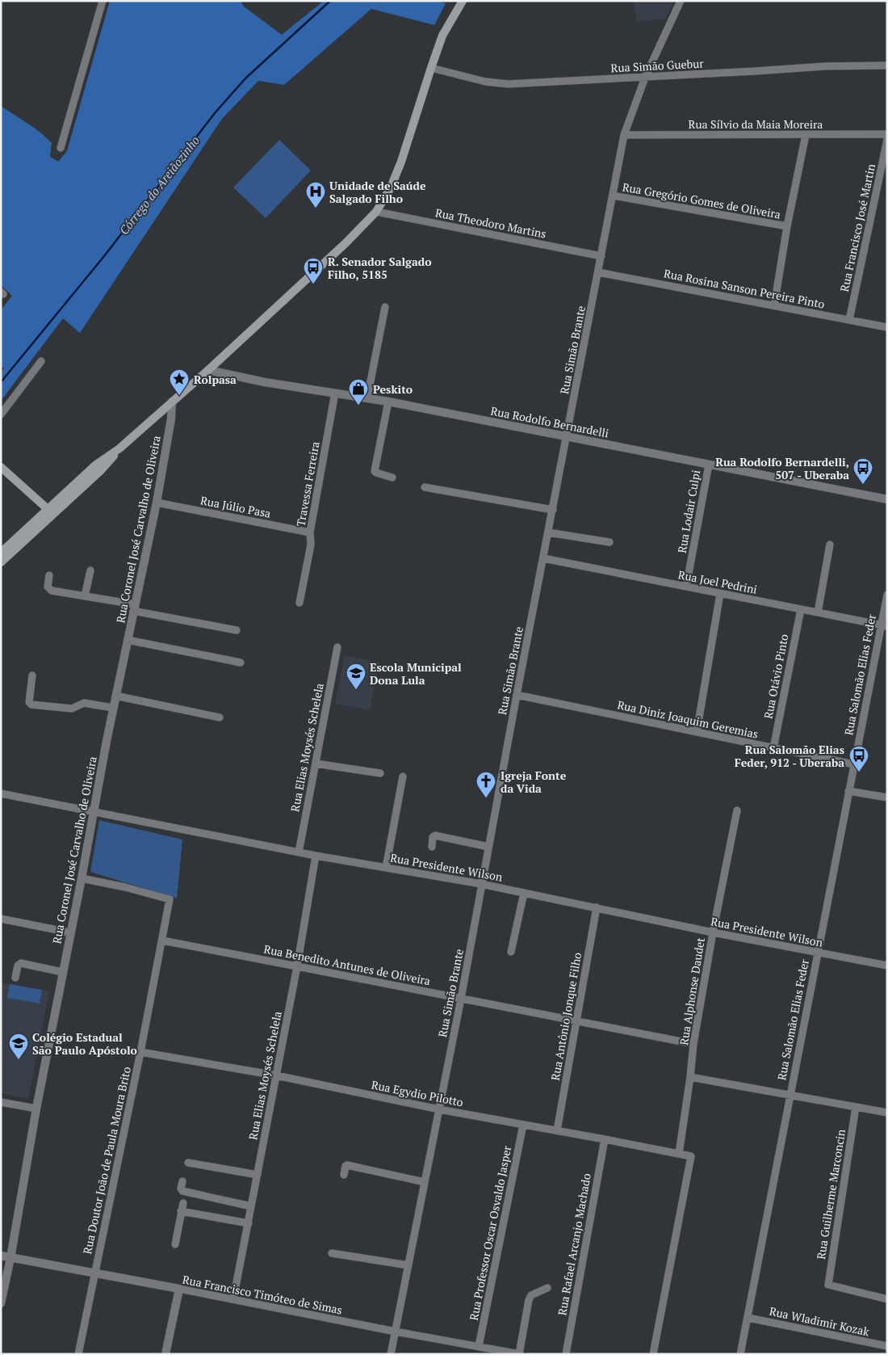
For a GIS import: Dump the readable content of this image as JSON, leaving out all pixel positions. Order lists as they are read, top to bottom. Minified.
{"streets":{"street":["Rua Simão Guebur","Rua Sílvio da Maia Moreira","Rua Gregório Gomes de Oliveira","Rua Theodoro Martins","Rua Francisco José Martin","Rua Rosina Sanson Pereira Pinto","Rua Simão Brante","Rua Rodolfo Bernardelli","Travessa Ferreira","Rua Júlio Pasa","Rua Lodair Culpi","Rua Coronel José Carvalho de Oliveira","Rua Joel Pedrini","Rua Salomão Elias Feder","Rua Otávio Pinto","Rua Diniz Joaquim Geremias","Rua Elias Moysés Schelela","Rua Presidente Wilson","Rua Benedito Antunes de Oliveira","Rua Alphonse Daudet","Rua Antônio Jonque Filho","Rua Egydio Pilotto","Rua Doutor João de Paula Moura Brito","Rua Guilherme Marconcin","Rua Professor Oscar Osvaldo Jasper","Rua Rafael Arcanjo Machado","Rua Francisco Timóteo de Simas","Rua Wladimir Kozak"]},"crossings":[["Rua Simão Guebur","Rua Simão Brante"],["Rua Sílvio da Maia Moreira","Rua Simão Brante"],["Rua Gregório Gomes de Oliveira","Rua Simão Brante"],["Rua Theodoro Martins","Rua Simão Brante"],["Rua Francisco José Martin","Rua Rosina Sanson Pereira Pinto"],["Rua Rosina Sanson Pereira Pinto","Rua Simão Brante"],["Rua Simão Brante","Rua Rodolfo Bernardelli"],["Rua Simão Brante","Rua Joel Pedrini"],["Rua Simão Brante","Rua Diniz Joaquim Geremias"],["Rua Simão Brante","Rua Presidente Wilson"],["Rua Simão Brante","Rua Benedito Antunes de Oliveira"],["Rua Simão Brante","Rua Egydio Pilotto"],["Rua Simão Brante","Rua Francisco Timóteo de Simas"],["Rua Rodolfo Bernardelli","Travessa Ferreira"],["Rua Rodolfo Bernardelli","Rua Lodair Culpi"],["Travessa Ferreira","Rua Júlio Pasa"],["Rua Júlio Pasa","Rua Coronel José Carvalho de Oliveira"],["Rua Lodair Culpi","Rua Joel Pedrini"],["Rua Coronel José Carvalho de Oliveira","Rua Presidente Wilson"],["Rua Coronel José Carvalho de Oliveira","Rua Doutor João de Paula Moura Brito"],["Rua Coronel José Carvalho de Oliveira","Rua Francisco Timóteo de Simas"],["Rua Joel Pedrini","Rua Salomão Elias Feder"],["Rua Joel Pedrini","Rua Otávio Pinto"],["Rua Salomão Elias Feder","Rua Diniz Joaquim Geremias"],["Rua Salomão Elias Feder","Rua Presidente Wilson"],["Rua Salomão Elias Feder","Rua Wladimir Kozak"],["Rua Otávio Pinto","Rua Diniz Joaquim Geremias"],["Rua Elias Moysés Schelela","Rua Presidente Wilson"],["Rua Elias Moysés Schelela","Rua Benedito Antunes de Oliveira"],["Rua Elias Moysés Schelela","Rua Egydio Pilotto"],["Rua Elias Moysés Schelela","Rua Francisco Timóteo de Simas"],["Rua Presidente Wilson","Rua Alphonse Daudet"],["Rua Presidente Wilson","Rua Antônio Jonque Filho"],["Rua Benedito Antunes de Oliveira","Rua Alphonse Daudet"],["Rua Benedito Antunes de Oliveira","Rua Antônio Jonque Filho"],["Rua Benedito Antunes de Oliveira","Rua Doutor João de Paula Moura Brito"],["Rua Alphonse Daudet","Rua Egydio Pilotto"],["Rua Antônio Jonque Filho","Rua Egydio Pilotto"],["Rua Egydio Pilotto","Rua Doutor João de Paula Moura Brito"],["Rua Egydio Pilotto","Rua Professor Oscar Osvaldo Jasper"],["Rua Egydio Pilotto","Rua Rafael Arcanjo Machado"],["Rua Doutor João de Paula Moura Brito","Rua Francisco Timóteo de Simas"],["Rua Professor Oscar Osvaldo Jasper","Rua Francisco Timóteo de Simas"]],"water":["Córrego do Areiãozinho"],"places":{"hospital":["Unidade de Saúde Salgado Filho"],"bus stop":["R. Senador Salgado Filho, 5185","Rua Rodolfo Bernardelli, 507 - Uberaba","Rua Salomão Elias Feder, 912 - Uberaba"],"place":["Rolpasa"],"shop":["Peskito"],"school or university":["Escola Municipal Dona Lula","Colégio Estadual São Paulo Apóstolo"],"church":["Igreja Fonte da Vida"]}}
